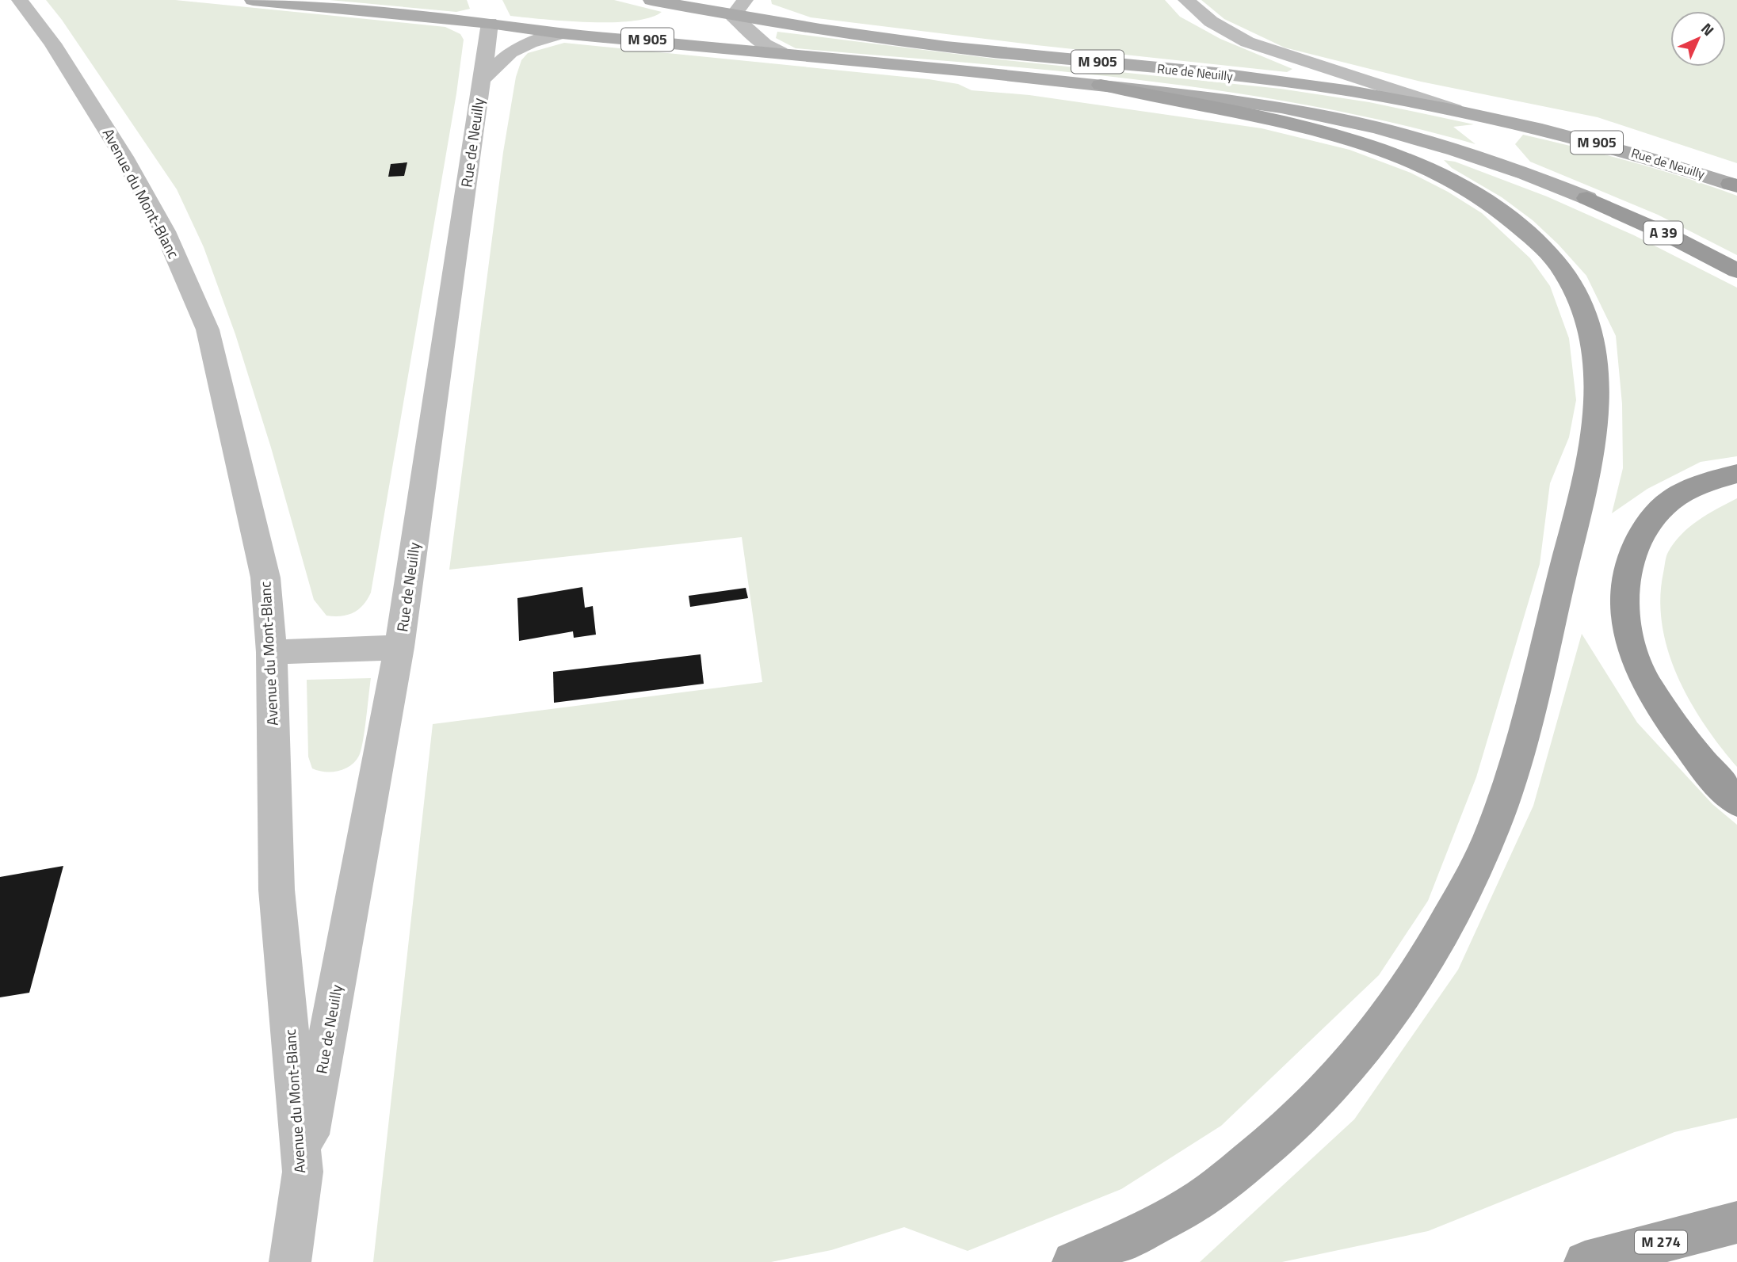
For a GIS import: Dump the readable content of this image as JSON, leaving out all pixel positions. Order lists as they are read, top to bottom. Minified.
{"streets":{"highway":["A 39","M 274"],"main road":["M 905","Rue de Neuilly","Avenue du Mont-Blanc"]},"crossings":[["M 905","Rue de Neuilly"],["M 905","A 39"],["Rue de Neuilly","Avenue du Mont-Blanc"]],"north":"top right"}
